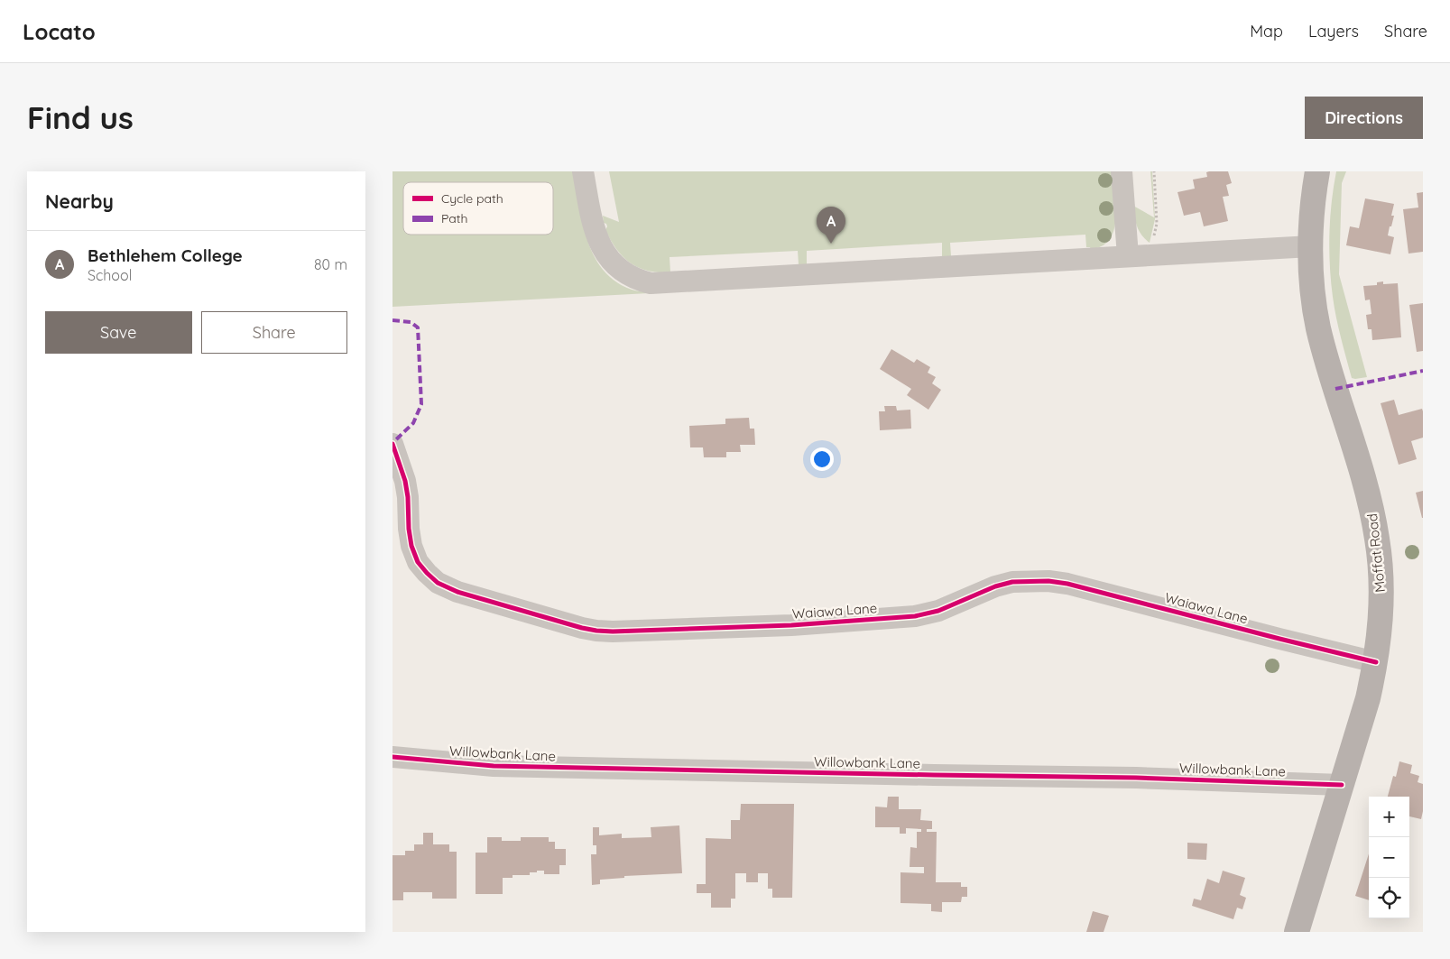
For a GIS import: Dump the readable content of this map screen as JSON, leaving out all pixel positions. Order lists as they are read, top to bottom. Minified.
{"streets":{"main road":["Moffat Road"],"street":["Waiawa Lane","Willowbank Lane"]},"crossings":[["Moffat Road","Waiawa Lane"],["Moffat Road","Willowbank Lane"]],"legend":["Cycle path","Path"],"page":{"header":"Locato","nav":["Map","Layers","Share"],"buttons":["Directions",["Save","Share"]],"title":"Find us","heading":"Nearby","pins":"A","list":[{"mark":"A","name":"Bethlehem College","note":"School","value":"80 m"}],"map_buttons":["+","−"]}}
